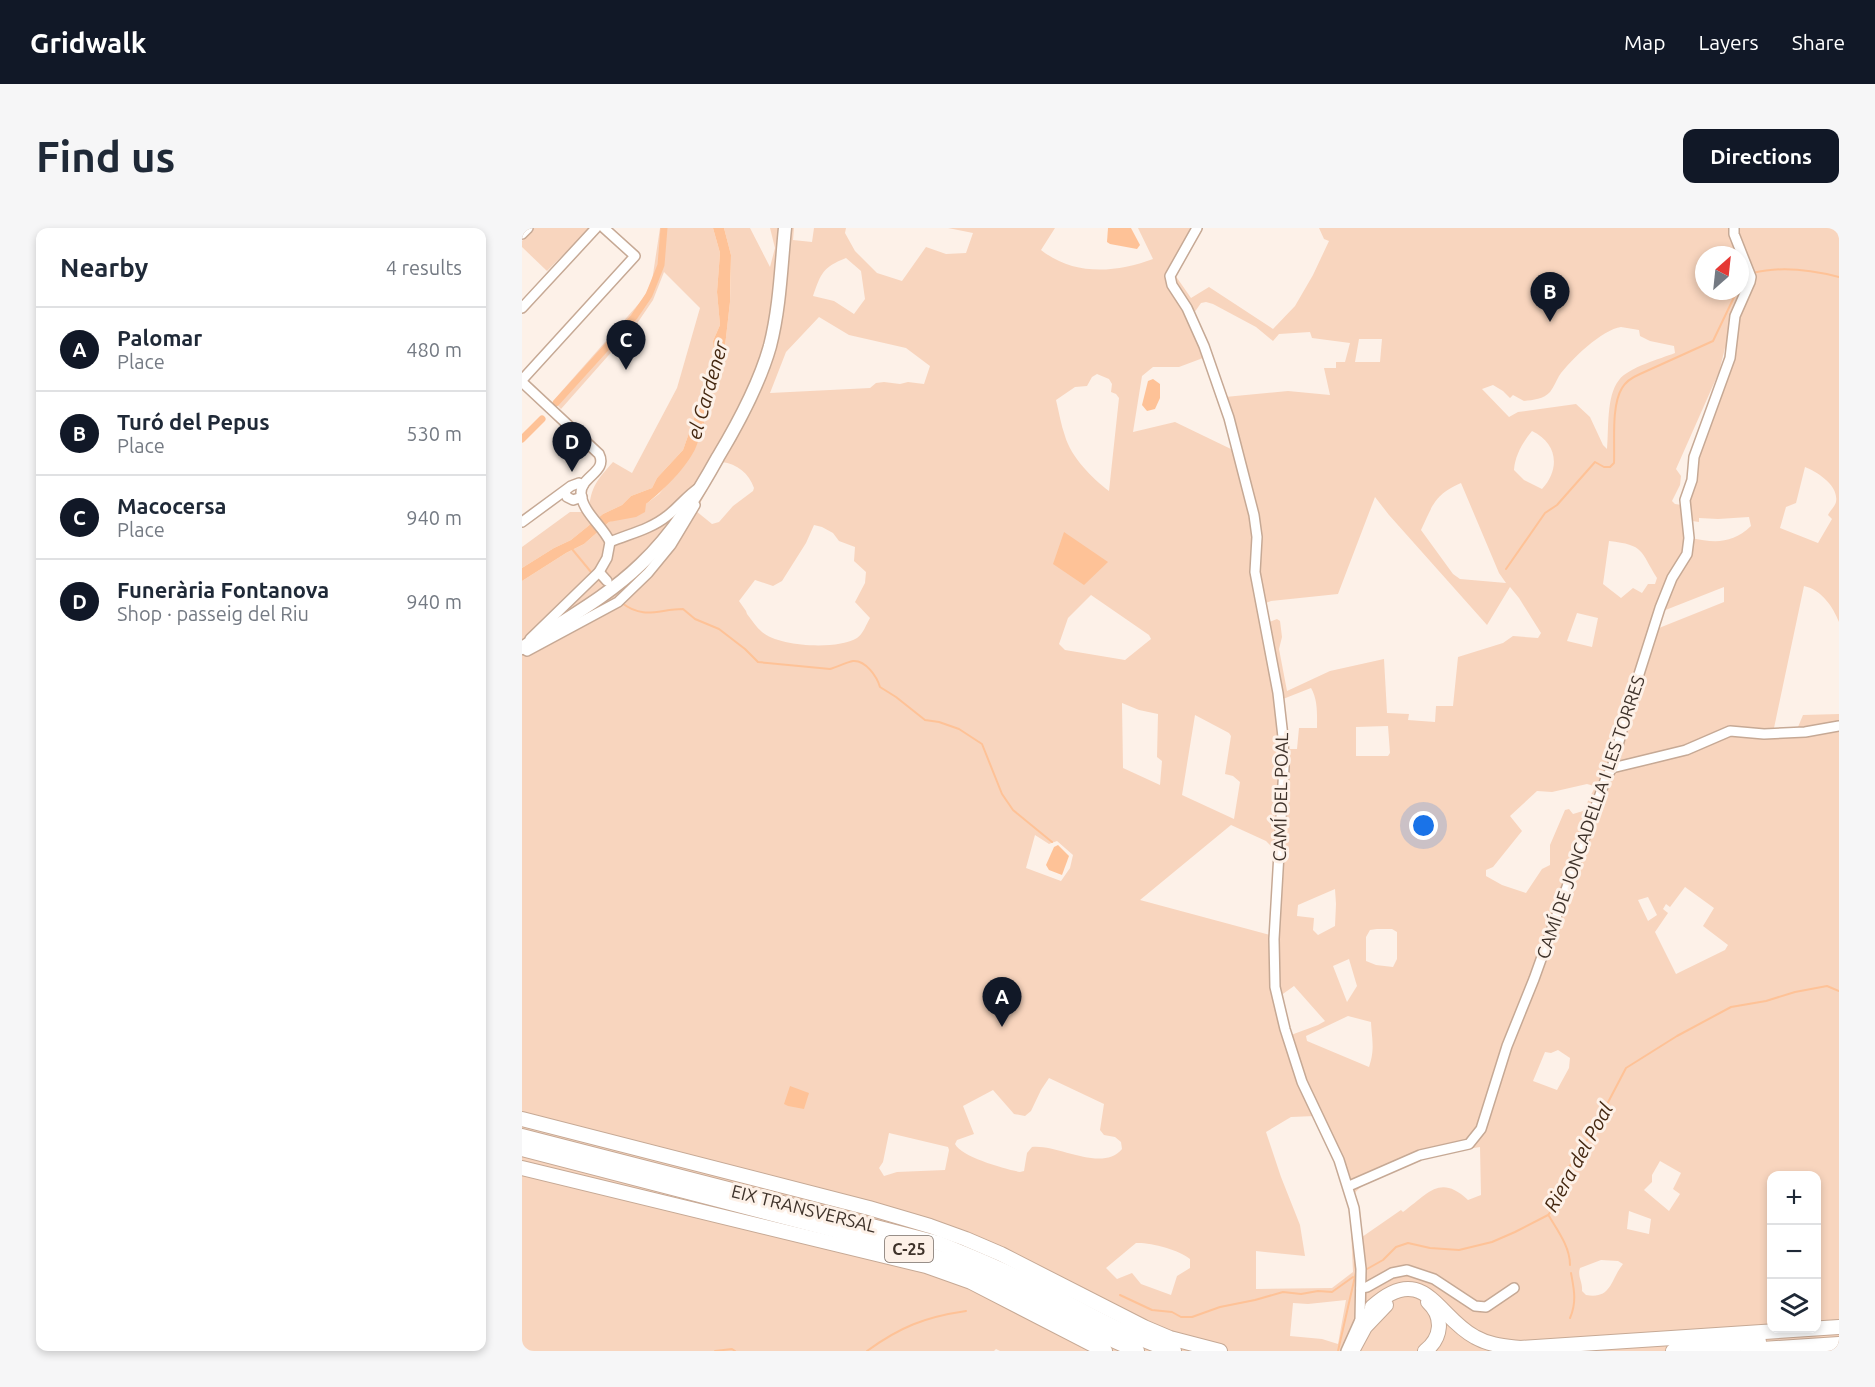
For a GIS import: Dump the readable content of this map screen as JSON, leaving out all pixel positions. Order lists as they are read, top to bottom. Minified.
{"streets":{"highway":["EIX TRANSVERSAL","C-25"],"street":["CAMÍ DEL POAL","CAMÍ DE JONCADELLA I LES TORRES"]},"crossings":[["CAMÍ DEL POAL","CAMÍ DE JONCADELLA I LES TORRES"]],"water":["el Cardener","Riera del Poal"],"north":"top right","page":{"header":"Gridwalk","nav":["Map","Layers","Share"],"buttons":"Directions","title":"Find us","heading":["Nearby","4 results"],"pins":["B","C","D","A"],"list":[{"mark":"A","name":"Palomar","note":"Place","value":"480 m"},{"mark":"B","name":"Turó del Pepus","note":"Place","value":"530 m"},{"mark":"C","name":"Macocersa","note":"Place","value":"940 m"},{"mark":"D","name":"Funerària Fontanova","note":"Shop · passeig del Riu","value":"940 m"}],"map_buttons":["+","−"]}}
